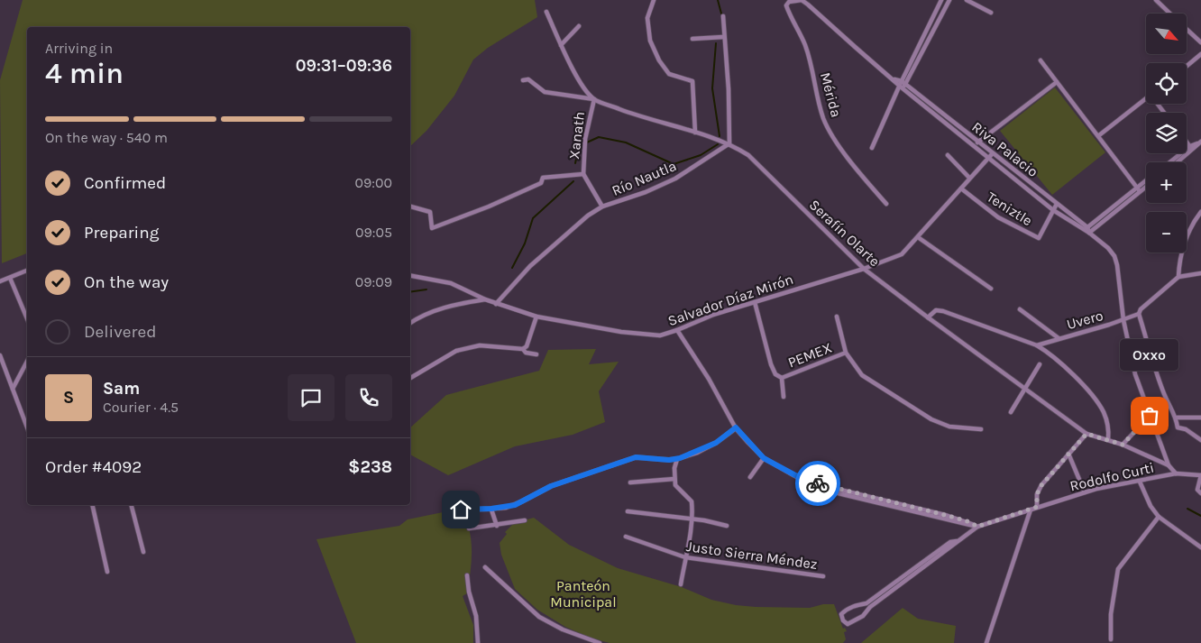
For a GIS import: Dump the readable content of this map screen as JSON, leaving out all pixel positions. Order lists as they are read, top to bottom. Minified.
{"streets":{"street":["Mérida","Xanath","Riva Palacio","Río Nautla","Teniztle","Serafín Olarte","Salvador Díaz Mirón","Uvero","PEMEX","Rodolfo Curti","Justo Sierra Méndez"]},"crossings":[["Mérida","Riva Palacio"],["Xanath","Serafín Olarte"],["Riva Palacio","Teniztle"],["Riva Palacio","Serafín Olarte"],["Riva Palacio","Salvador Díaz Mirón"],["Riva Palacio","Uvero"],["Río Nautla","Serafín Olarte"],["Río Nautla","Salvador Díaz Mirón"],["Teniztle","Salvador Díaz Mirón"],["Serafín Olarte","Salvador Díaz Mirón"],["Serafín Olarte","Rodolfo Curti"]],"parks":["Panteón Municipal"],"places":["Oxxo"],"north":"bottom right","page":{"map_buttons":["+","−"],"heading":["4 min","Arriving in","09:31–09:36"],"panel":["Sam","Courier · 4.5","Order #4092","$238"],"bar":"On the way · 540 m","list":[["Confirmed","09:00"],["Preparing","09:05"],["On the way","09:09"],"Delivered"],"bubble":"Oxxo","round":"S"}}
